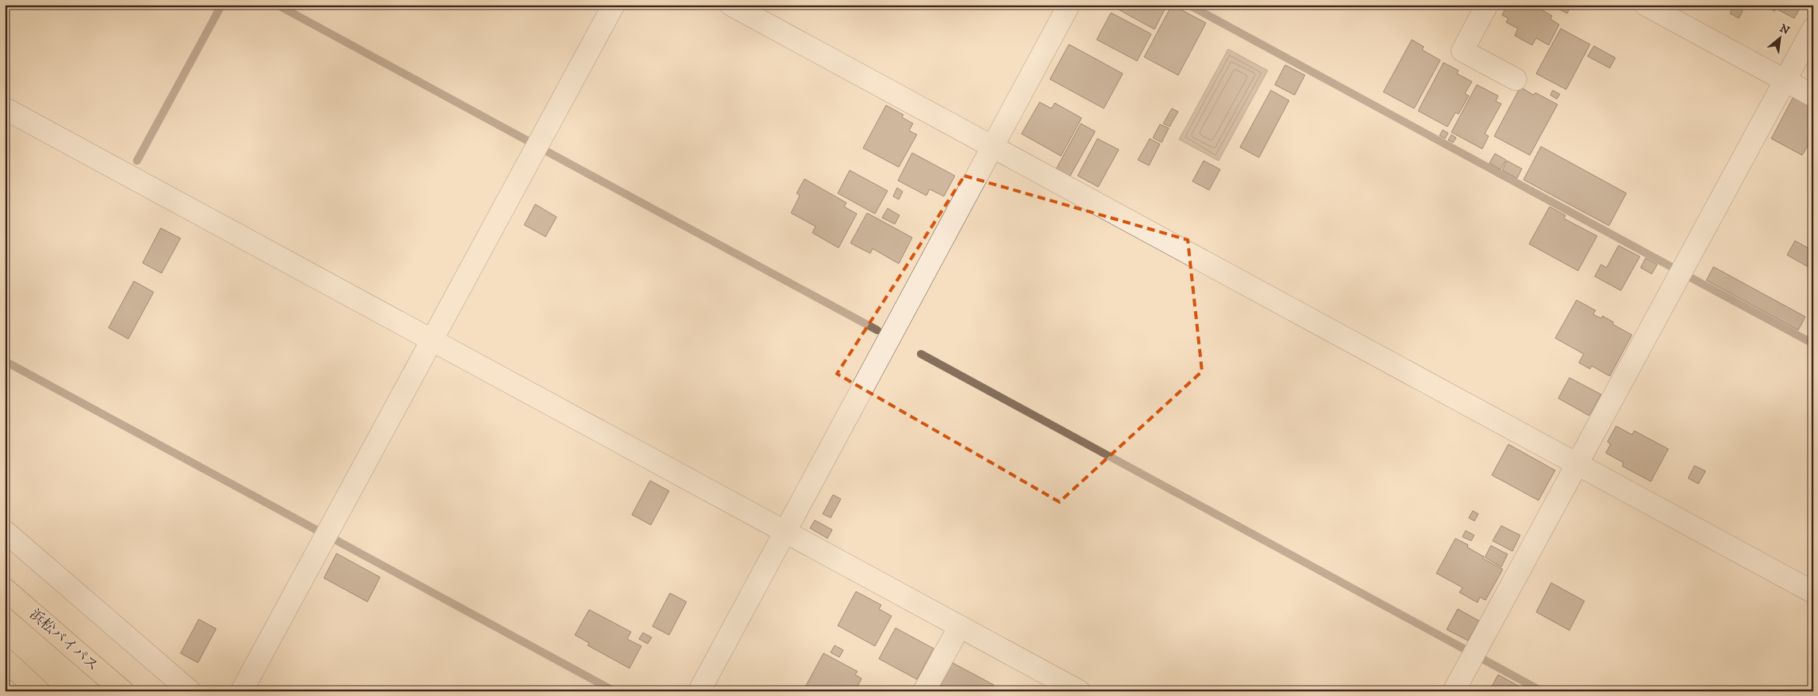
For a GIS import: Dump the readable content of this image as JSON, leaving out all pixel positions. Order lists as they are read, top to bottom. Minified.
{"streets":{"highway":["浜松バイパス"]},"north":"top right"}
